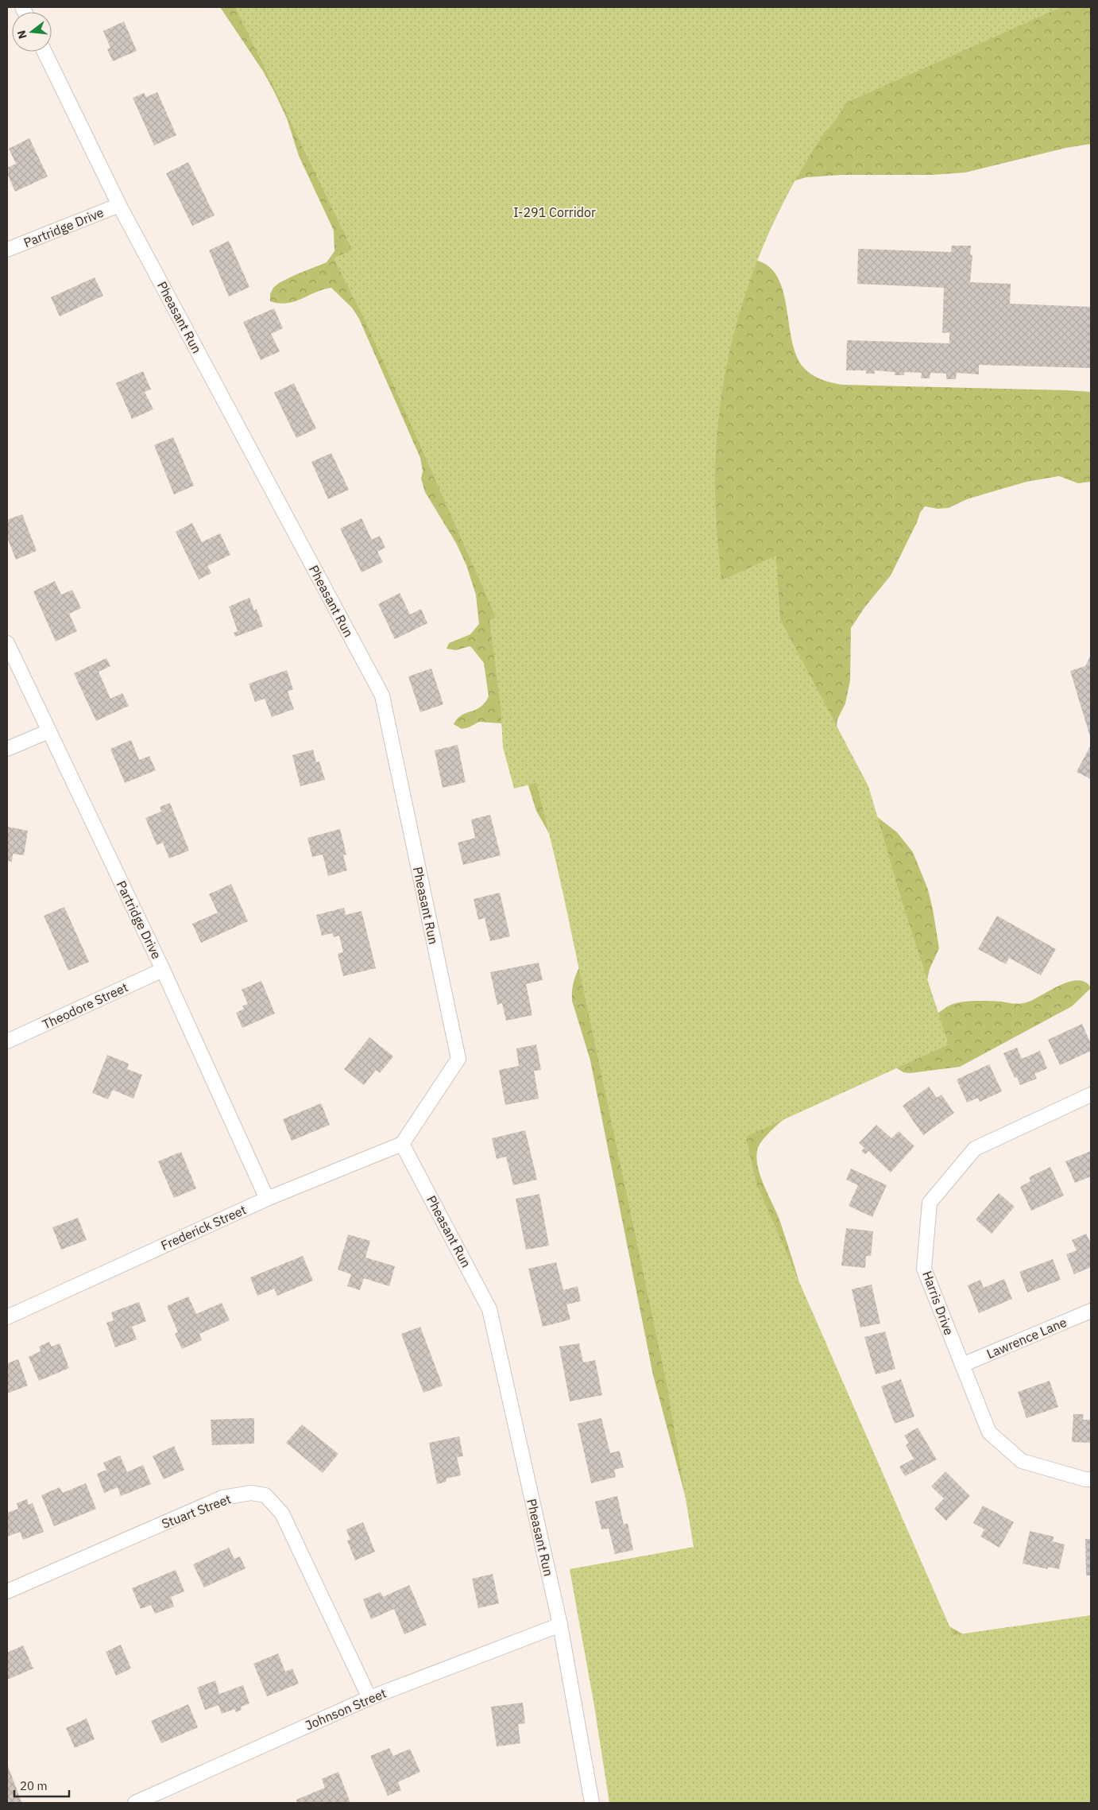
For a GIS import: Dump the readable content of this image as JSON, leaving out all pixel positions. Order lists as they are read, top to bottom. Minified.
{"streets":{"street":["Partridge Drive","Pheasant Run","Theodore Street","Frederick Street","Harris Drive","Lawrence Lane","Stuart Street","Johnson Street"]},"crossings":[["Partridge Drive","Pheasant Run"],["Partridge Drive","Theodore Street"],["Partridge Drive","Frederick Street"],["Pheasant Run","Frederick Street"],["Pheasant Run","Johnson Street"],["Harris Drive","Lawrence Lane"],["Stuart Street","Johnson Street"]],"parks":["I-291 Corridor"],"scale_bar":"20 m","north":"left"}
